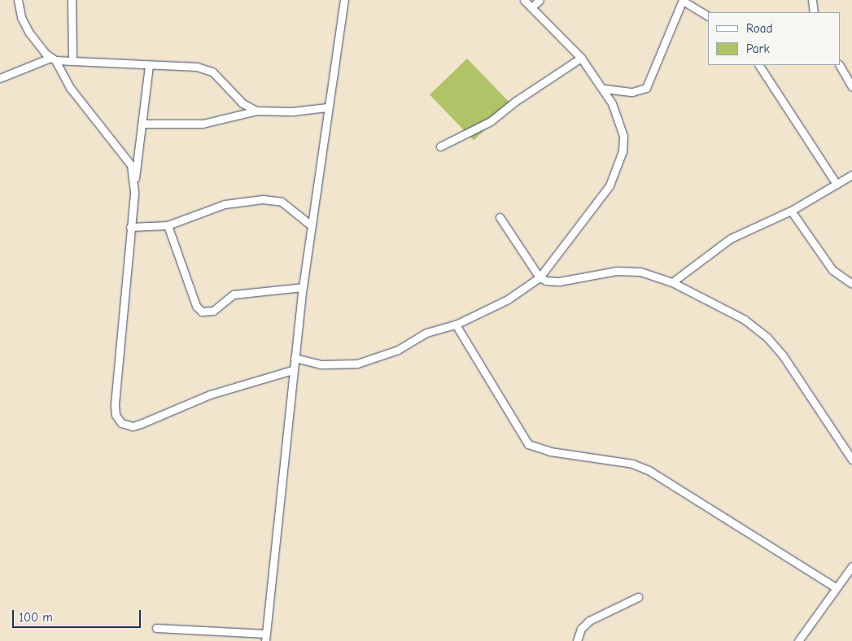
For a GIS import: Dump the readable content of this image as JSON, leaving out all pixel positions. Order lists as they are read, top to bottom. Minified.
{"legend":["Road","Park"],"scale_bar":"100 m"}
